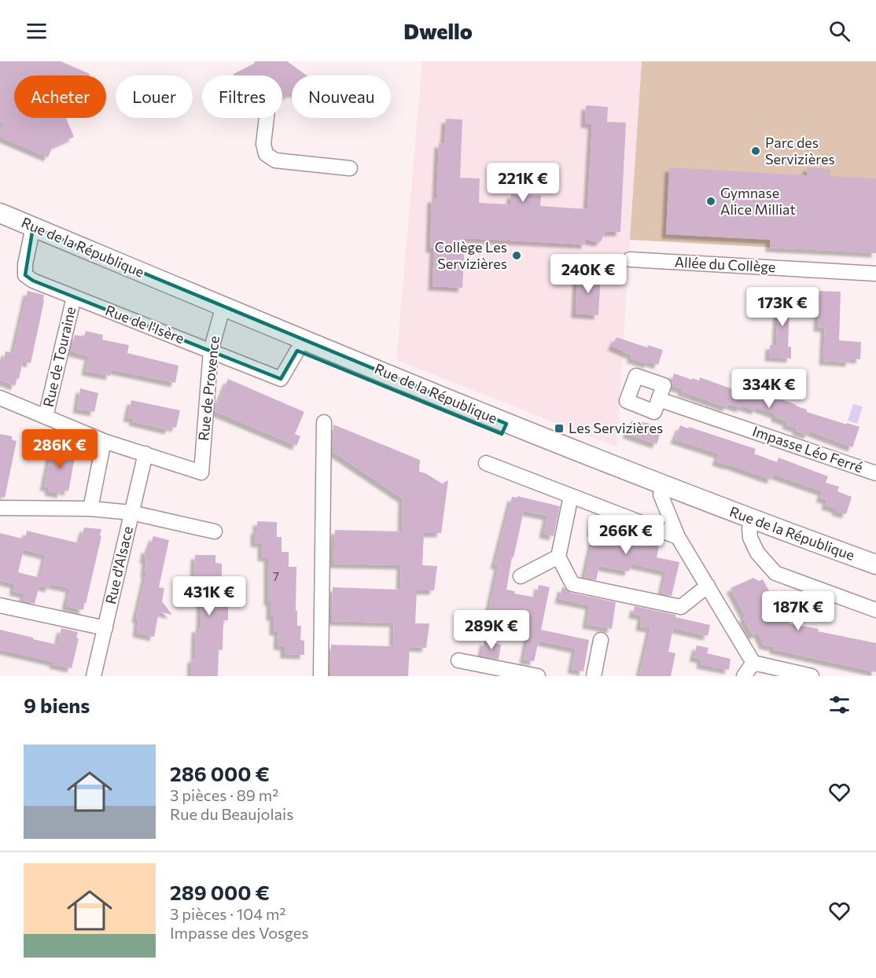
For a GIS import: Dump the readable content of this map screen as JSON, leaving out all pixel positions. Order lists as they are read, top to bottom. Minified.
{"streets":{"main road":["Rue de la République"],"street":["Allée du Collège","Rue de l'Isère","Rue de Touraine","Rue de Provence","Impasse Léo Ferré","Rue d'Alsace"]},"crossings":[["Rue de la République","Rue de l'Isère"],["Rue de la République","Rue de Provence"],["Rue de l'Isère","Rue de Touraine"],["Rue de l'Isère","Rue de Provence"],["Rue de Provence","Rue d'Alsace"]],"places":{"other":["Parc des Servizières","Gymnase Alice Milliat","Collège Les Servizières"],"transit":["Les Servizières"]},"house_numbers":["7"],"page":{"header":"Dwello","chip":["Acheter","Louer","Filtres","Nouveau"],"price":["221K €","240K €","173K €","334K €","286K €","266K €","431K €","187K €","289K €"],"heading":"9 biens","list":[{"name":"286 000 €","note":"3 pièces · 89 m² · Rue du Beaujolais"},{"name":"289 000 €","note":"3 pièces · 104 m² · Impasse des Vosges"}]}}
